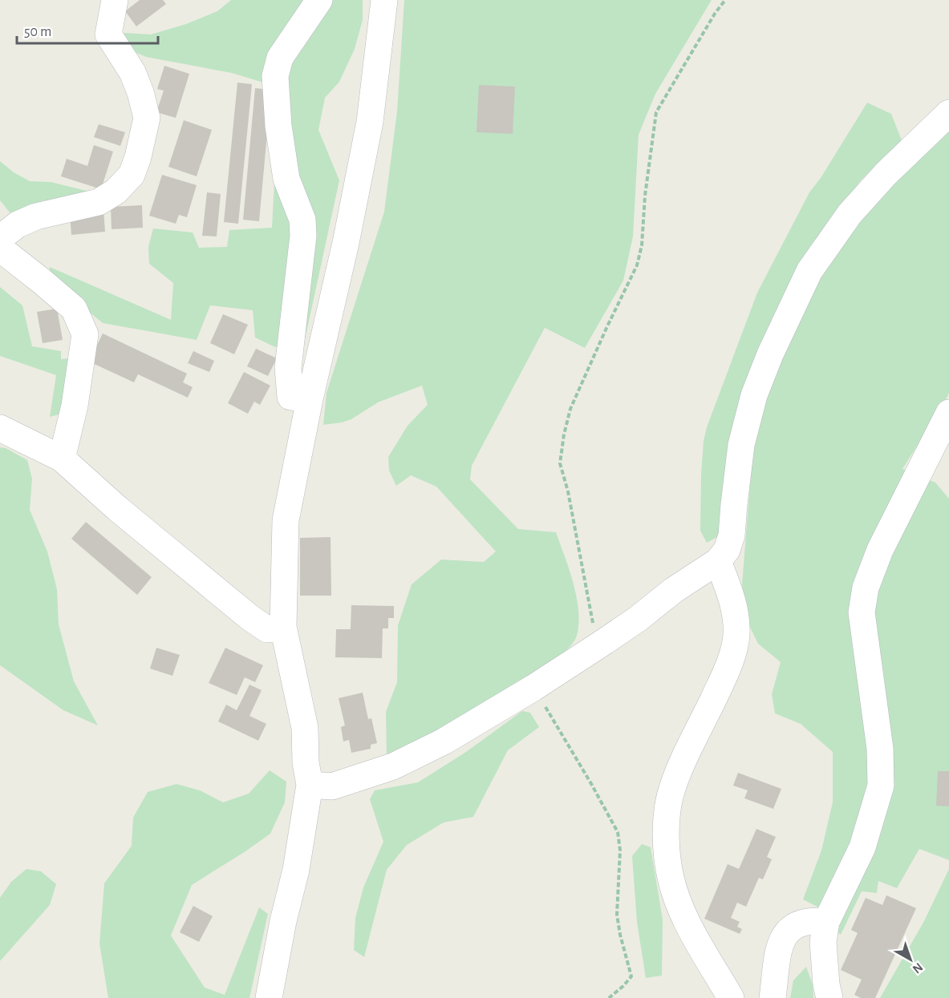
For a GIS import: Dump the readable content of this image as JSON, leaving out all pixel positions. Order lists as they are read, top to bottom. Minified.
{"scale_bar":"50 m","north":"bottom right"}
